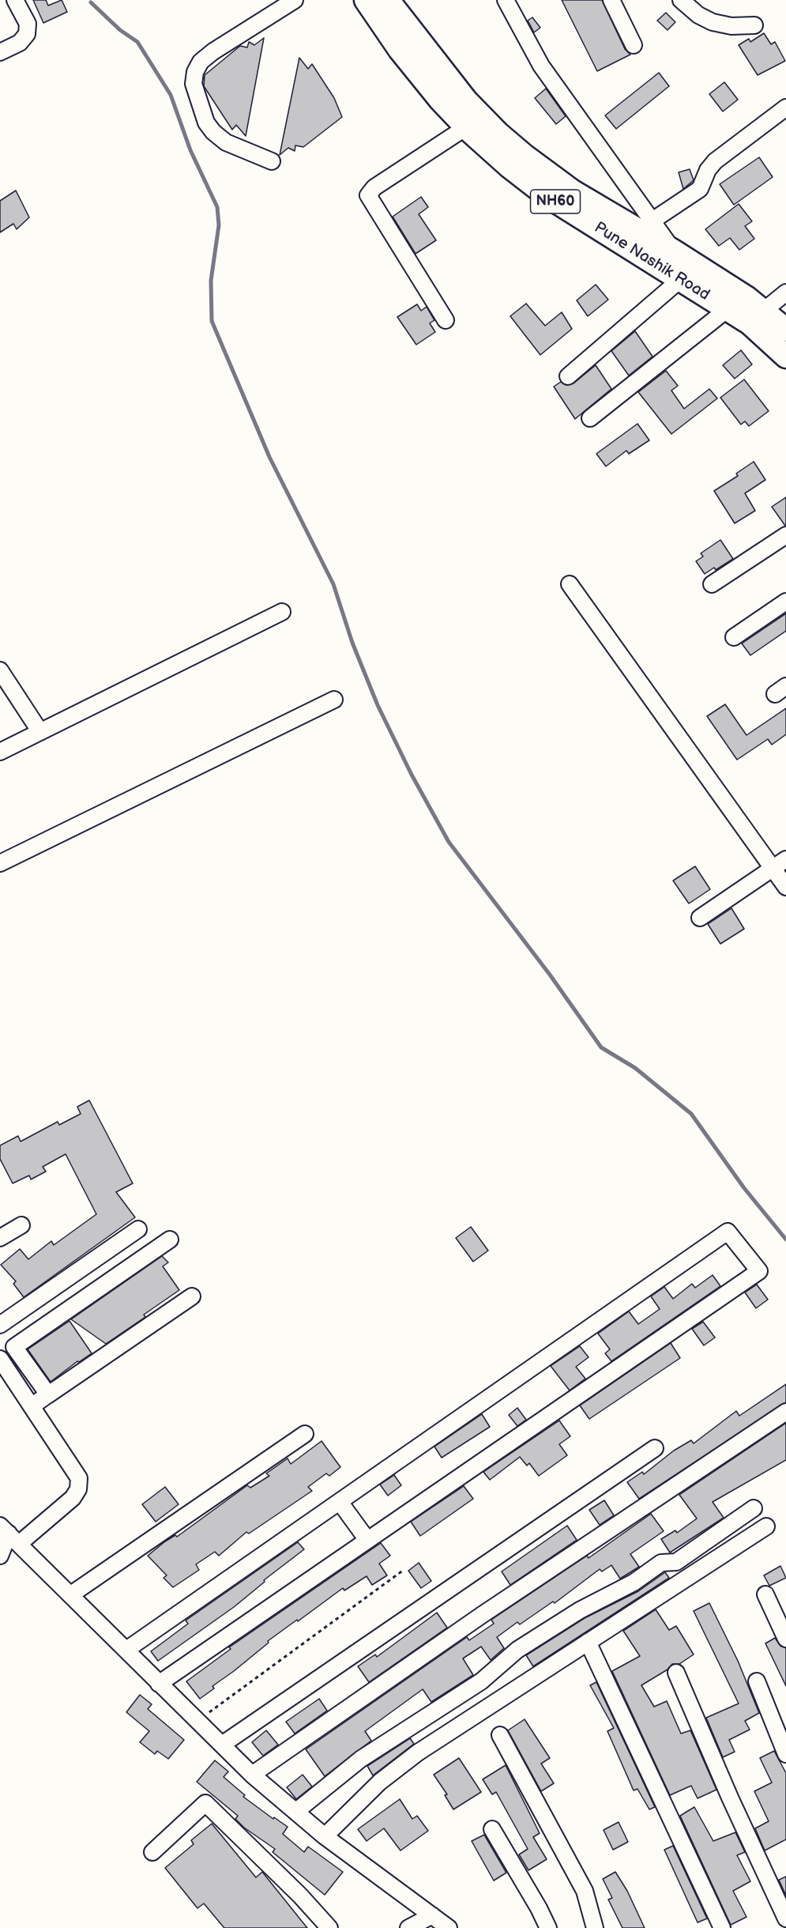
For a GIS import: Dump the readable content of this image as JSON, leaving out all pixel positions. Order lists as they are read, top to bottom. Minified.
{"streets":{"highway":["NH60","Pune Nashik Road"]}}
